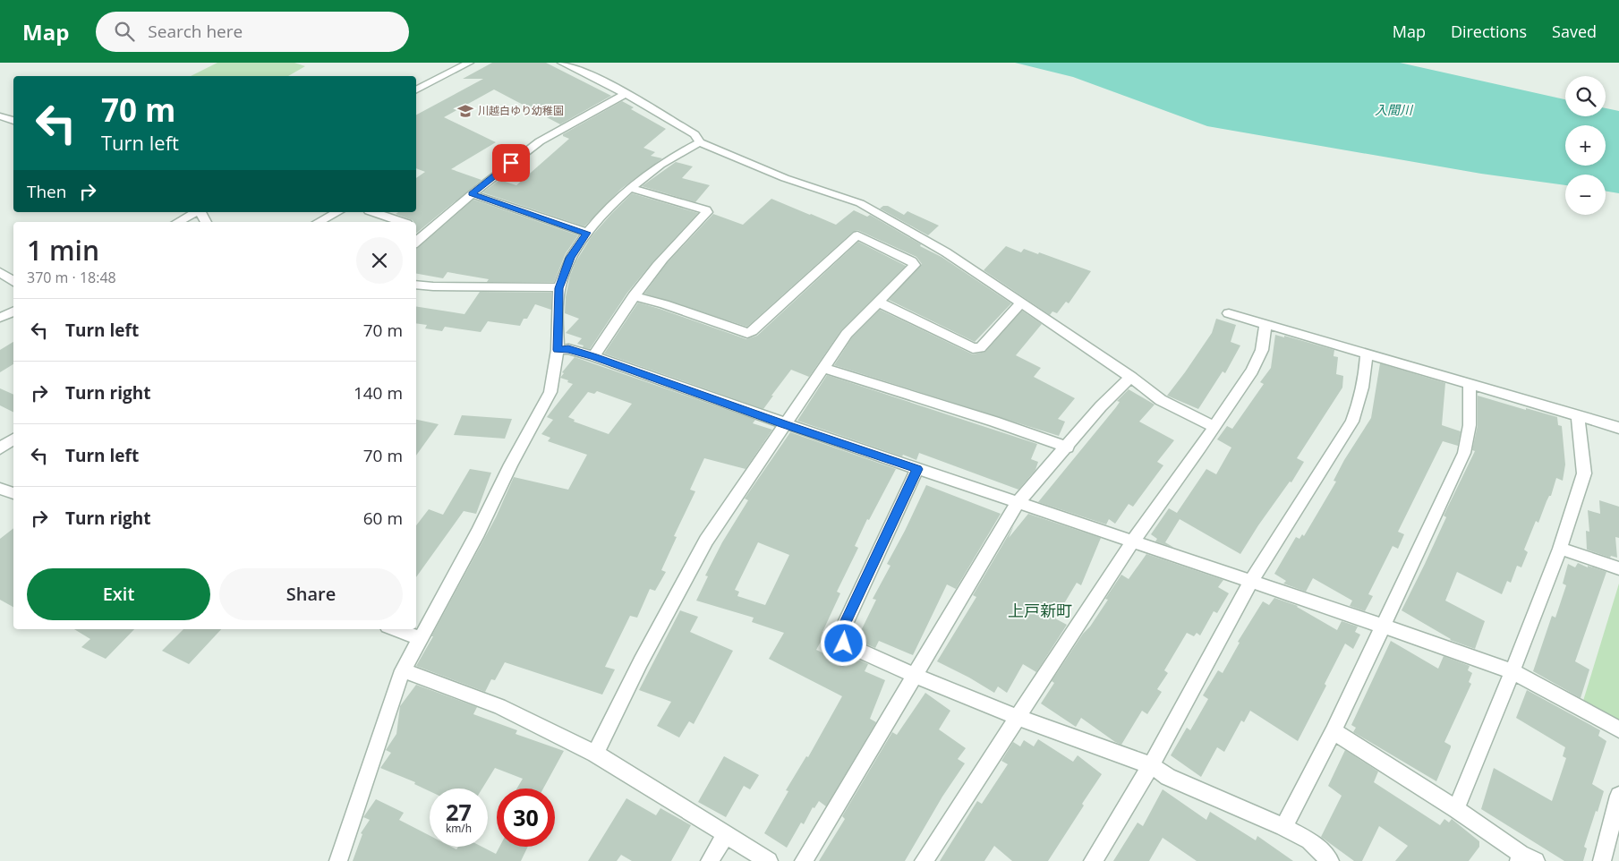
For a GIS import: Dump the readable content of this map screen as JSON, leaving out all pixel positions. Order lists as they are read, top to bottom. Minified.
{"districts":["上戸新町"],"water":["入間川"],"places":{"school or university":["川越白ゆり幼稚園"]},"page":{"header":"Map","search":"Search here","nav":["Map","Directions","Saved"],"map_buttons":["+","−"],"turn":["70 m","Turn left"],"then":"Then","heading":["1 min","370 m · 18:48"],"list":[{"name":"Turn left","value":"70 m"},{"name":"Turn right","value":"140 m"},{"name":"Turn left","value":"70 m"},{"name":"Turn right","value":"60 m"}],"buttons":["Exit","Share"],"speed":"27 km/h","limit":"30"}}
